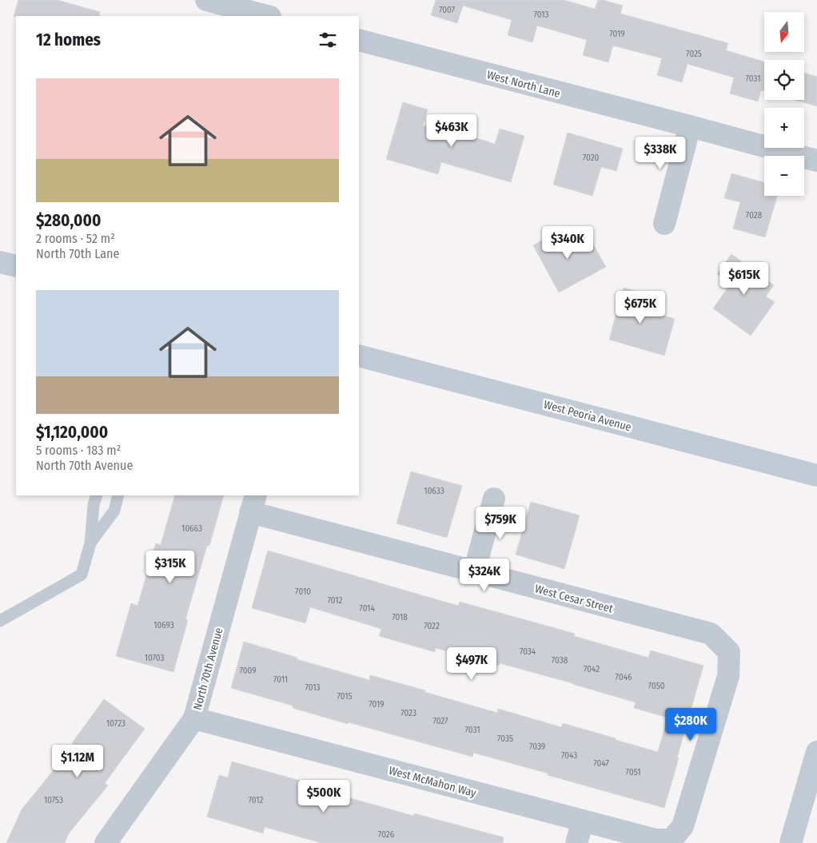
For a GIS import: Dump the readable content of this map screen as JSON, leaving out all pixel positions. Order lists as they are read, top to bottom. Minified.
{"streets":{"main road":["West Peoria Avenue"],"street":["West North Lane","West Cesar Street","North 70th Avenue","West McMahon Way"]},"crossings":[["West Cesar Street","North 70th Avenue"],["West Cesar Street","West McMahon Way"],["North 70th Avenue","West McMahon Way"]],"house_numbers":["7007","7013","7019","7025","7031","7020","7028","10633","10663","7010","7012","7014","7018","10693","7022","7034","10703","7038","7042","7009","7046","7011","7050","7013","7015","7019","7023","7027","10723","7031","7035","7039","7043","7047","7051","10753","7012","7026"],"north":"bottom","page":{"map_buttons":["+","−"],"heading":"12 homes","list":[{"name":"$280,000","note":"2 rooms · 52 m² · North 70th Lane"},{"name":"$1,120,000","note":"5 rooms · 183 m² · North 70th Avenue"}],"price":["$463K","$338K","$340K","$615K","$675K","$759K","$315K","$324K","$497K","$280K","$1.12M","$500K"]}}
